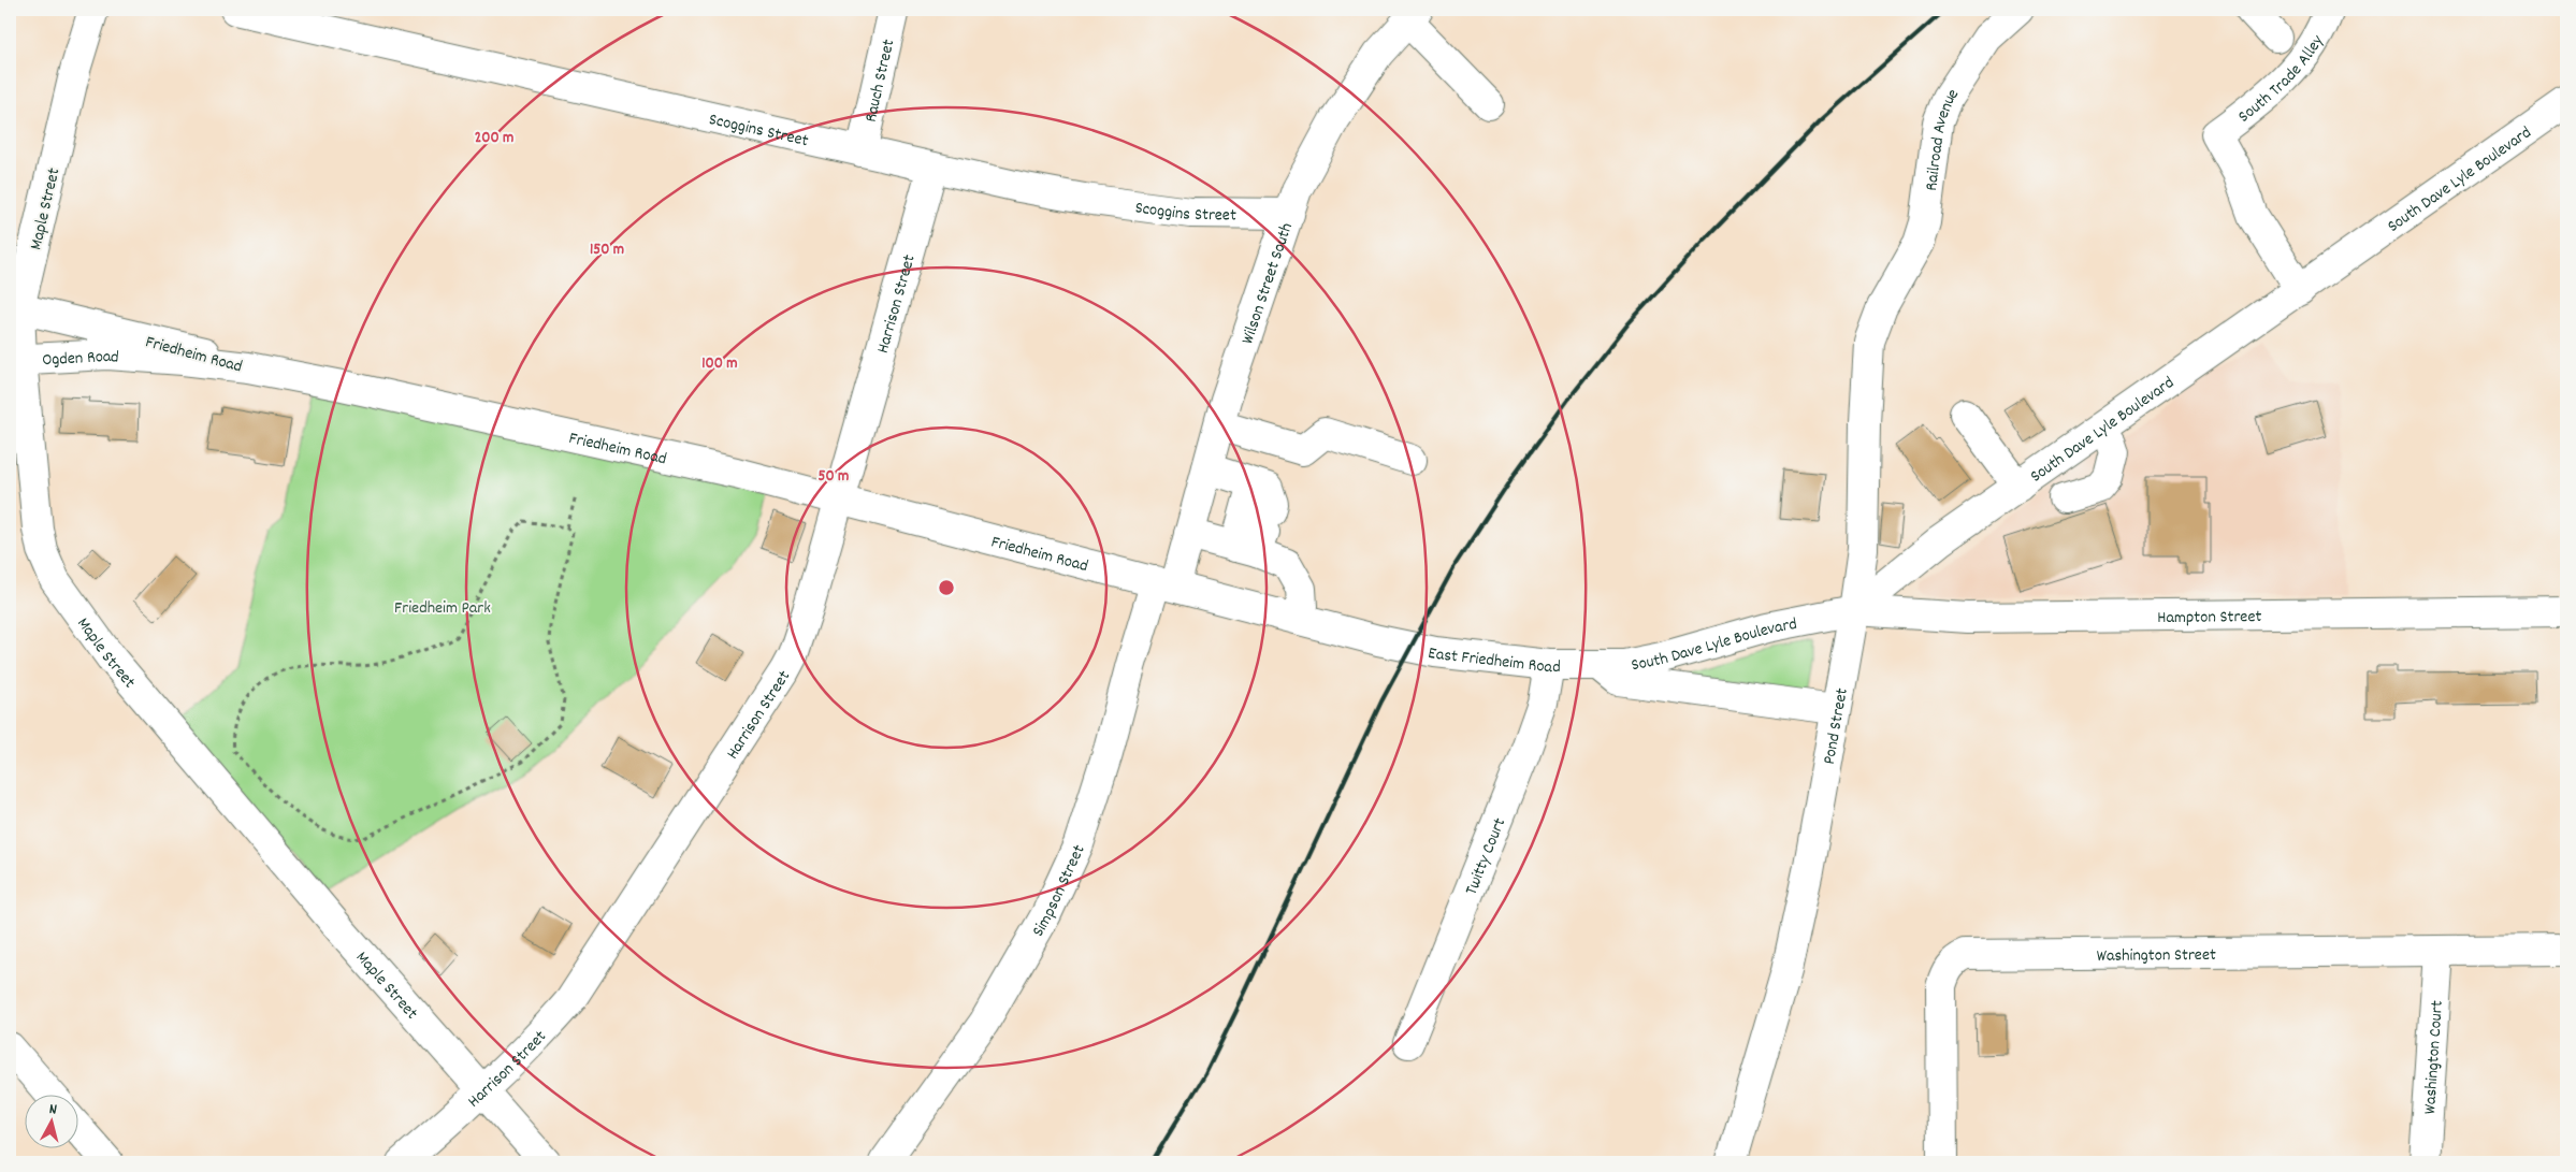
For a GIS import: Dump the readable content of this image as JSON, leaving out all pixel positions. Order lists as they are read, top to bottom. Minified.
{"streets":{"street":["South Trade Alley","Rauch Street","Scoggins Street","Railroad Avenue","South Dave Lyle Boulevard","Maple Street","Wilson Street South","Harrison Street","Friedheim Road","Ogden Road","Hampton Street","East Friedheim Road","Pond Street","Twitty Court","Simpson Street","Washington Street","Washington Court"]},"crossings":[["South Trade Alley","South Dave Lyle Boulevard"],["Rauch Street","Scoggins Street"],["Scoggins Street","Wilson Street South"],["Scoggins Street","Harrison Street"],["Railroad Avenue","Pond Street"],["South Dave Lyle Boulevard","Hampton Street"],["South Dave Lyle Boulevard","East Friedheim Road"],["South Dave Lyle Boulevard","Pond Street"],["Maple Street","Harrison Street"],["Maple Street","Friedheim Road"],["Maple Street","Ogden Road"],["Wilson Street South","Friedheim Road"],["Wilson Street South","East Friedheim Road"],["Wilson Street South","Simpson Street"],["Harrison Street","Friedheim Road"],["Friedheim Road","Ogden Road"],["Friedheim Road","East Friedheim Road"],["Friedheim Road","Simpson Street"],["Hampton Street","Pond Street"],["East Friedheim Road","Twitty Court"],["East Friedheim Road","Simpson Street"],["Washington Street","Washington Court"]],"parks":["Friedheim Park"],"north":"top","rings":["200 m","150 m","100 m","50 m"]}
